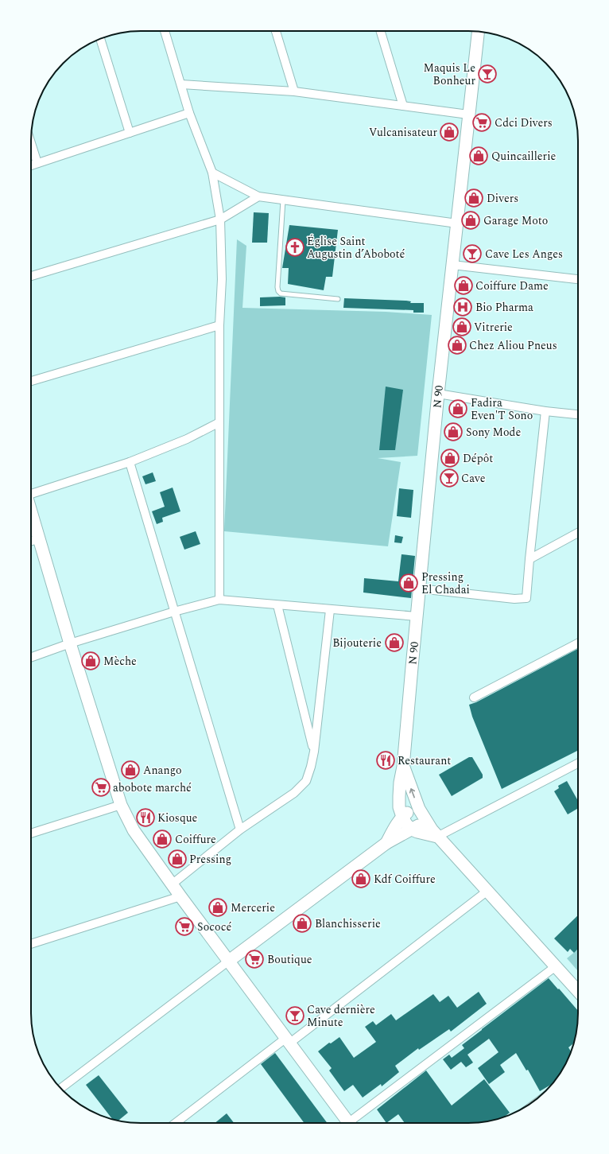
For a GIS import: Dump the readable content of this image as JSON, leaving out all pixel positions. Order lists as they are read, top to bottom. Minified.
{"streets":{"street":["N 90"]},"places":{"bar":["Maquis Le Bonheur","Cave Les Anges","Cave","Cave dernière Minute"],"supermarket":["Cdci Divers","abobote marché","Sococé","Boutique"],"shop":["Vulcanisateur","Quincaillerie","Divers","Garage Moto","Coiffure Dame","Vitrerie","Chez Aliou Pneus","Fadira Even'T Sono","Sony Mode","Dépôt","Pressing El Chadai","Bijouterie","Mèche","Anango","Coiffure","Pressing","Kdf Coiffure","Mercerie","Blanchisserie"],"church":["Église Saint Augustin d’Aboboté"],"hospital":["Bio Pharma"],"restaurant":["Restaurant","Kiosque"]}}
